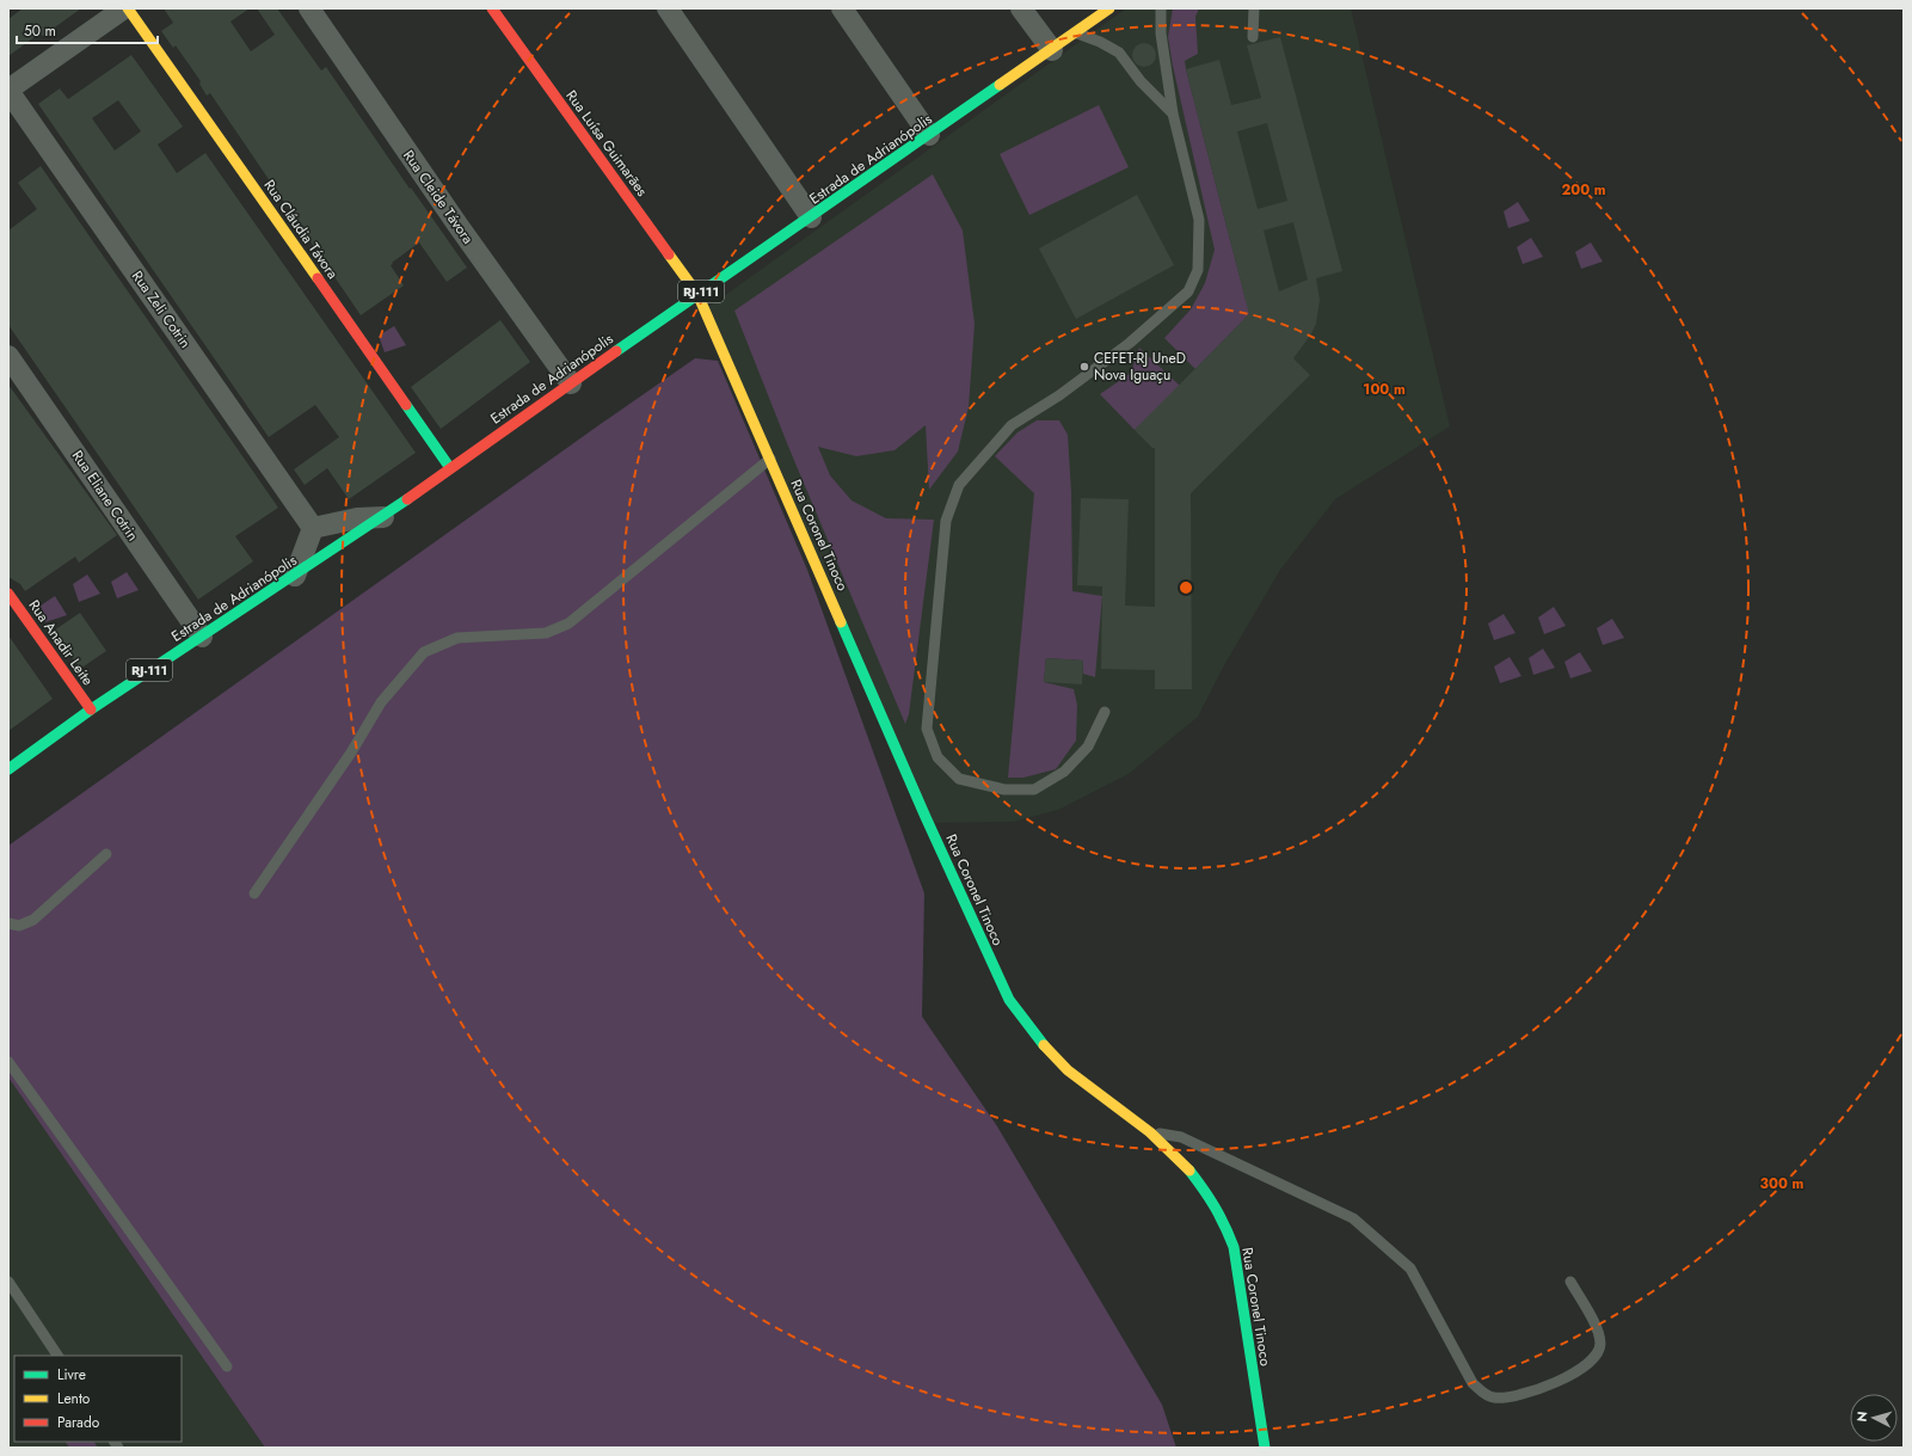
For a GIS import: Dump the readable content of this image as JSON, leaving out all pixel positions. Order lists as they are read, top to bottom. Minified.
{"streets":{"street":["Rua Luísa Guimarães","Estrada de Adrianópolis","Rua Cleide Távora","Rua Cláudia Távora","RJ-111","Rua Zeli Cotrin","Rua Eliane Cotrin","Rua Coronel Tinoco","Rua Anadir Leite"]},"crossings":[["Rua Luísa Guimarães","Estrada de Adrianópolis"],["Rua Luísa Guimarães","Rua Coronel Tinoco"],["Estrada de Adrianópolis","Rua Cleide Távora"],["Estrada de Adrianópolis","Rua Cláudia Távora"],["Estrada de Adrianópolis","Rua Eliane Cotrin"],["Estrada de Adrianópolis","Rua Coronel Tinoco"],["Estrada de Adrianópolis","Rua Anadir Leite"]],"places":["CEFET-RJ UneD Nova Iguaçu"],"legend":["Livre","Lento","Parado"],"scale_bar":"50 m","north":"left","rings":["200 m","100 m","300 m"]}
